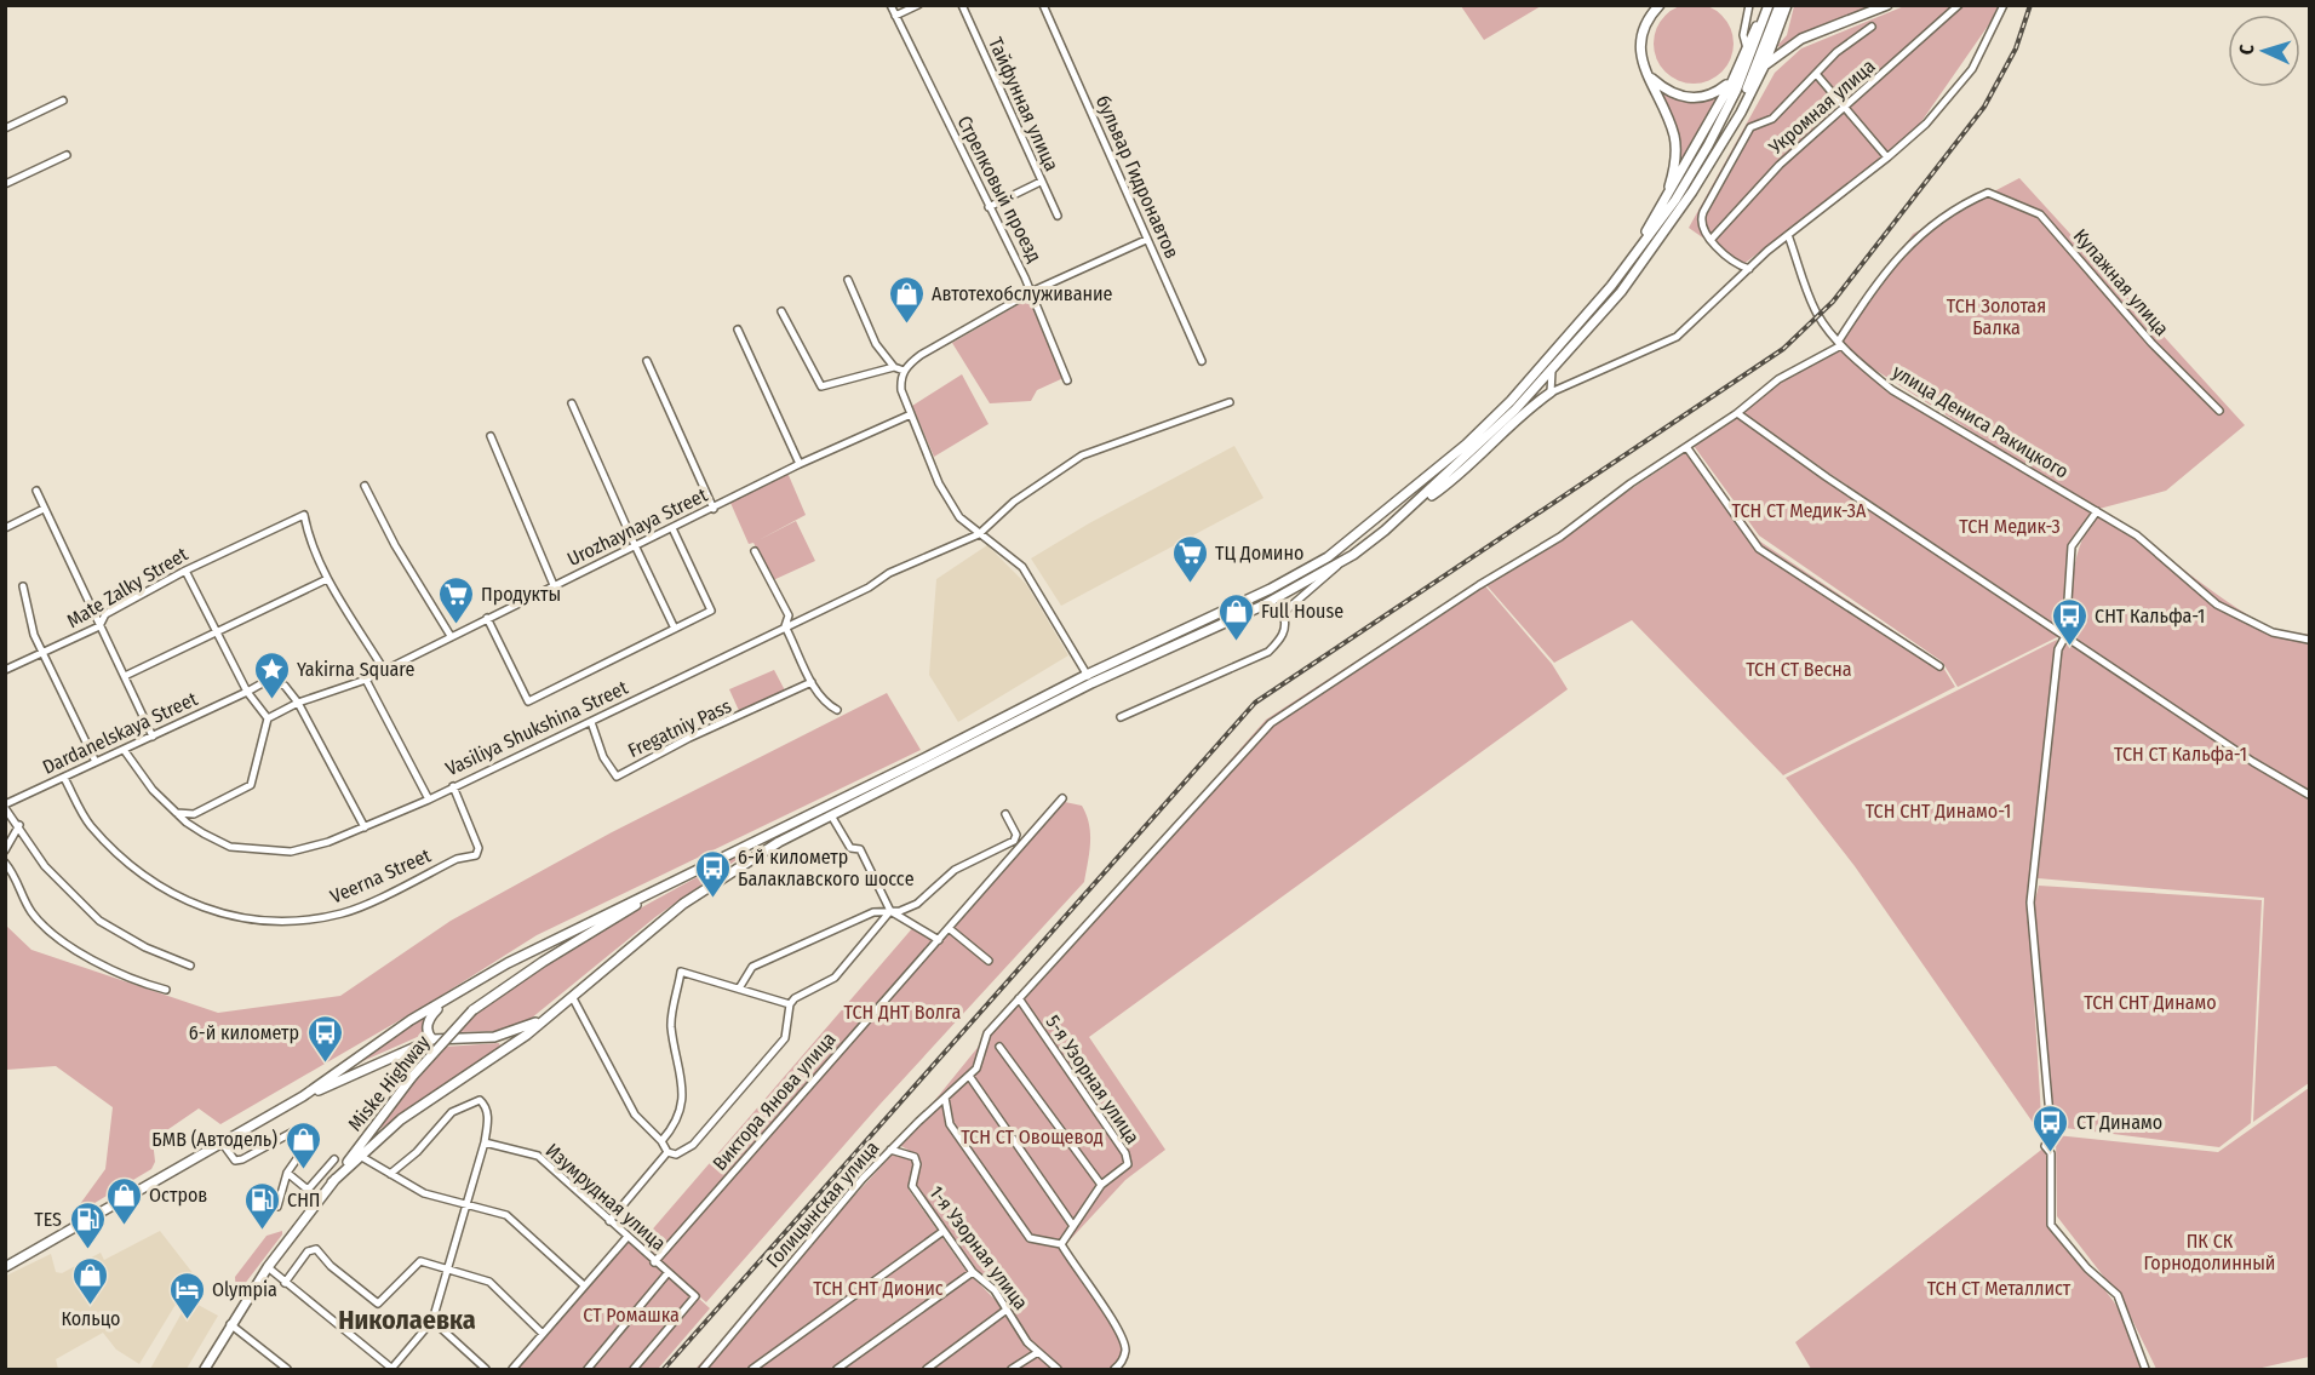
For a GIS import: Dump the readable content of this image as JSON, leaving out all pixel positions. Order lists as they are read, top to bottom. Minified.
{"streets":{"main road":["Miske Highway"],"street":["Тайфунная улица","Укромная улица","бульвар Гидронавтов","Стрелковый проезд","Купажная улица","улица Дениса Ракицкого","Urozhaynaya Street","Mate Zalky Street","Vasiliya Shukshina Street","Fregatniy Pass","Dardanelskaya Street","Veerna Street","5-я Узорная улица","Виктора Янова улица","Изумрудная улица","Голицынская улица","1-я Узорная улица"]},"crossings":[["Купажная улица","улица Дениса Ракицкого"],["Vasiliya Shukshina Street","Fregatniy Pass"],["Vasiliya Shukshina Street","Dardanelskaya Street"],["Vasiliya Shukshina Street","Veerna Street"],["Dardanelskaya Street","Veerna Street"],["5-я Узорная улица","Голицынская улица"],["Виктора Янова улица","Изумрудная улица"],["Голицынская улица","1-я Узорная улица"]],"districts":["Николаевка"],"parks":["ТСН Золотая Балка","ТСН СТ Медик-3А","ТСН Медик-3","ТСН СТ Весна","ТСН СТ Кальфа-1","ТСН СНТ Динамо-1","ТСН СНТ Динамо","ТСН ДНТ Волга","ТСН СТ Овощевод","ПК СК Горнодолинный","ТСН СНТ Дионис","ТСН СТ Металлист","СТ Ромашка"],"places":{"shop":["Автотехобслуживание","Full House","БМВ (Автодель)","Остров","Кольцо"],"supermarket":["ТЦ Домино","Продукты"],"bus stop":["СНТ Кальфа-1","6-й километр Балаклавского шоccе","6-й километр","СТ Динамо"],"place":["Yakirna Square"],"fuel station":["СНП","TES"],"hotel":["Olympia"]},"north":"left"}
